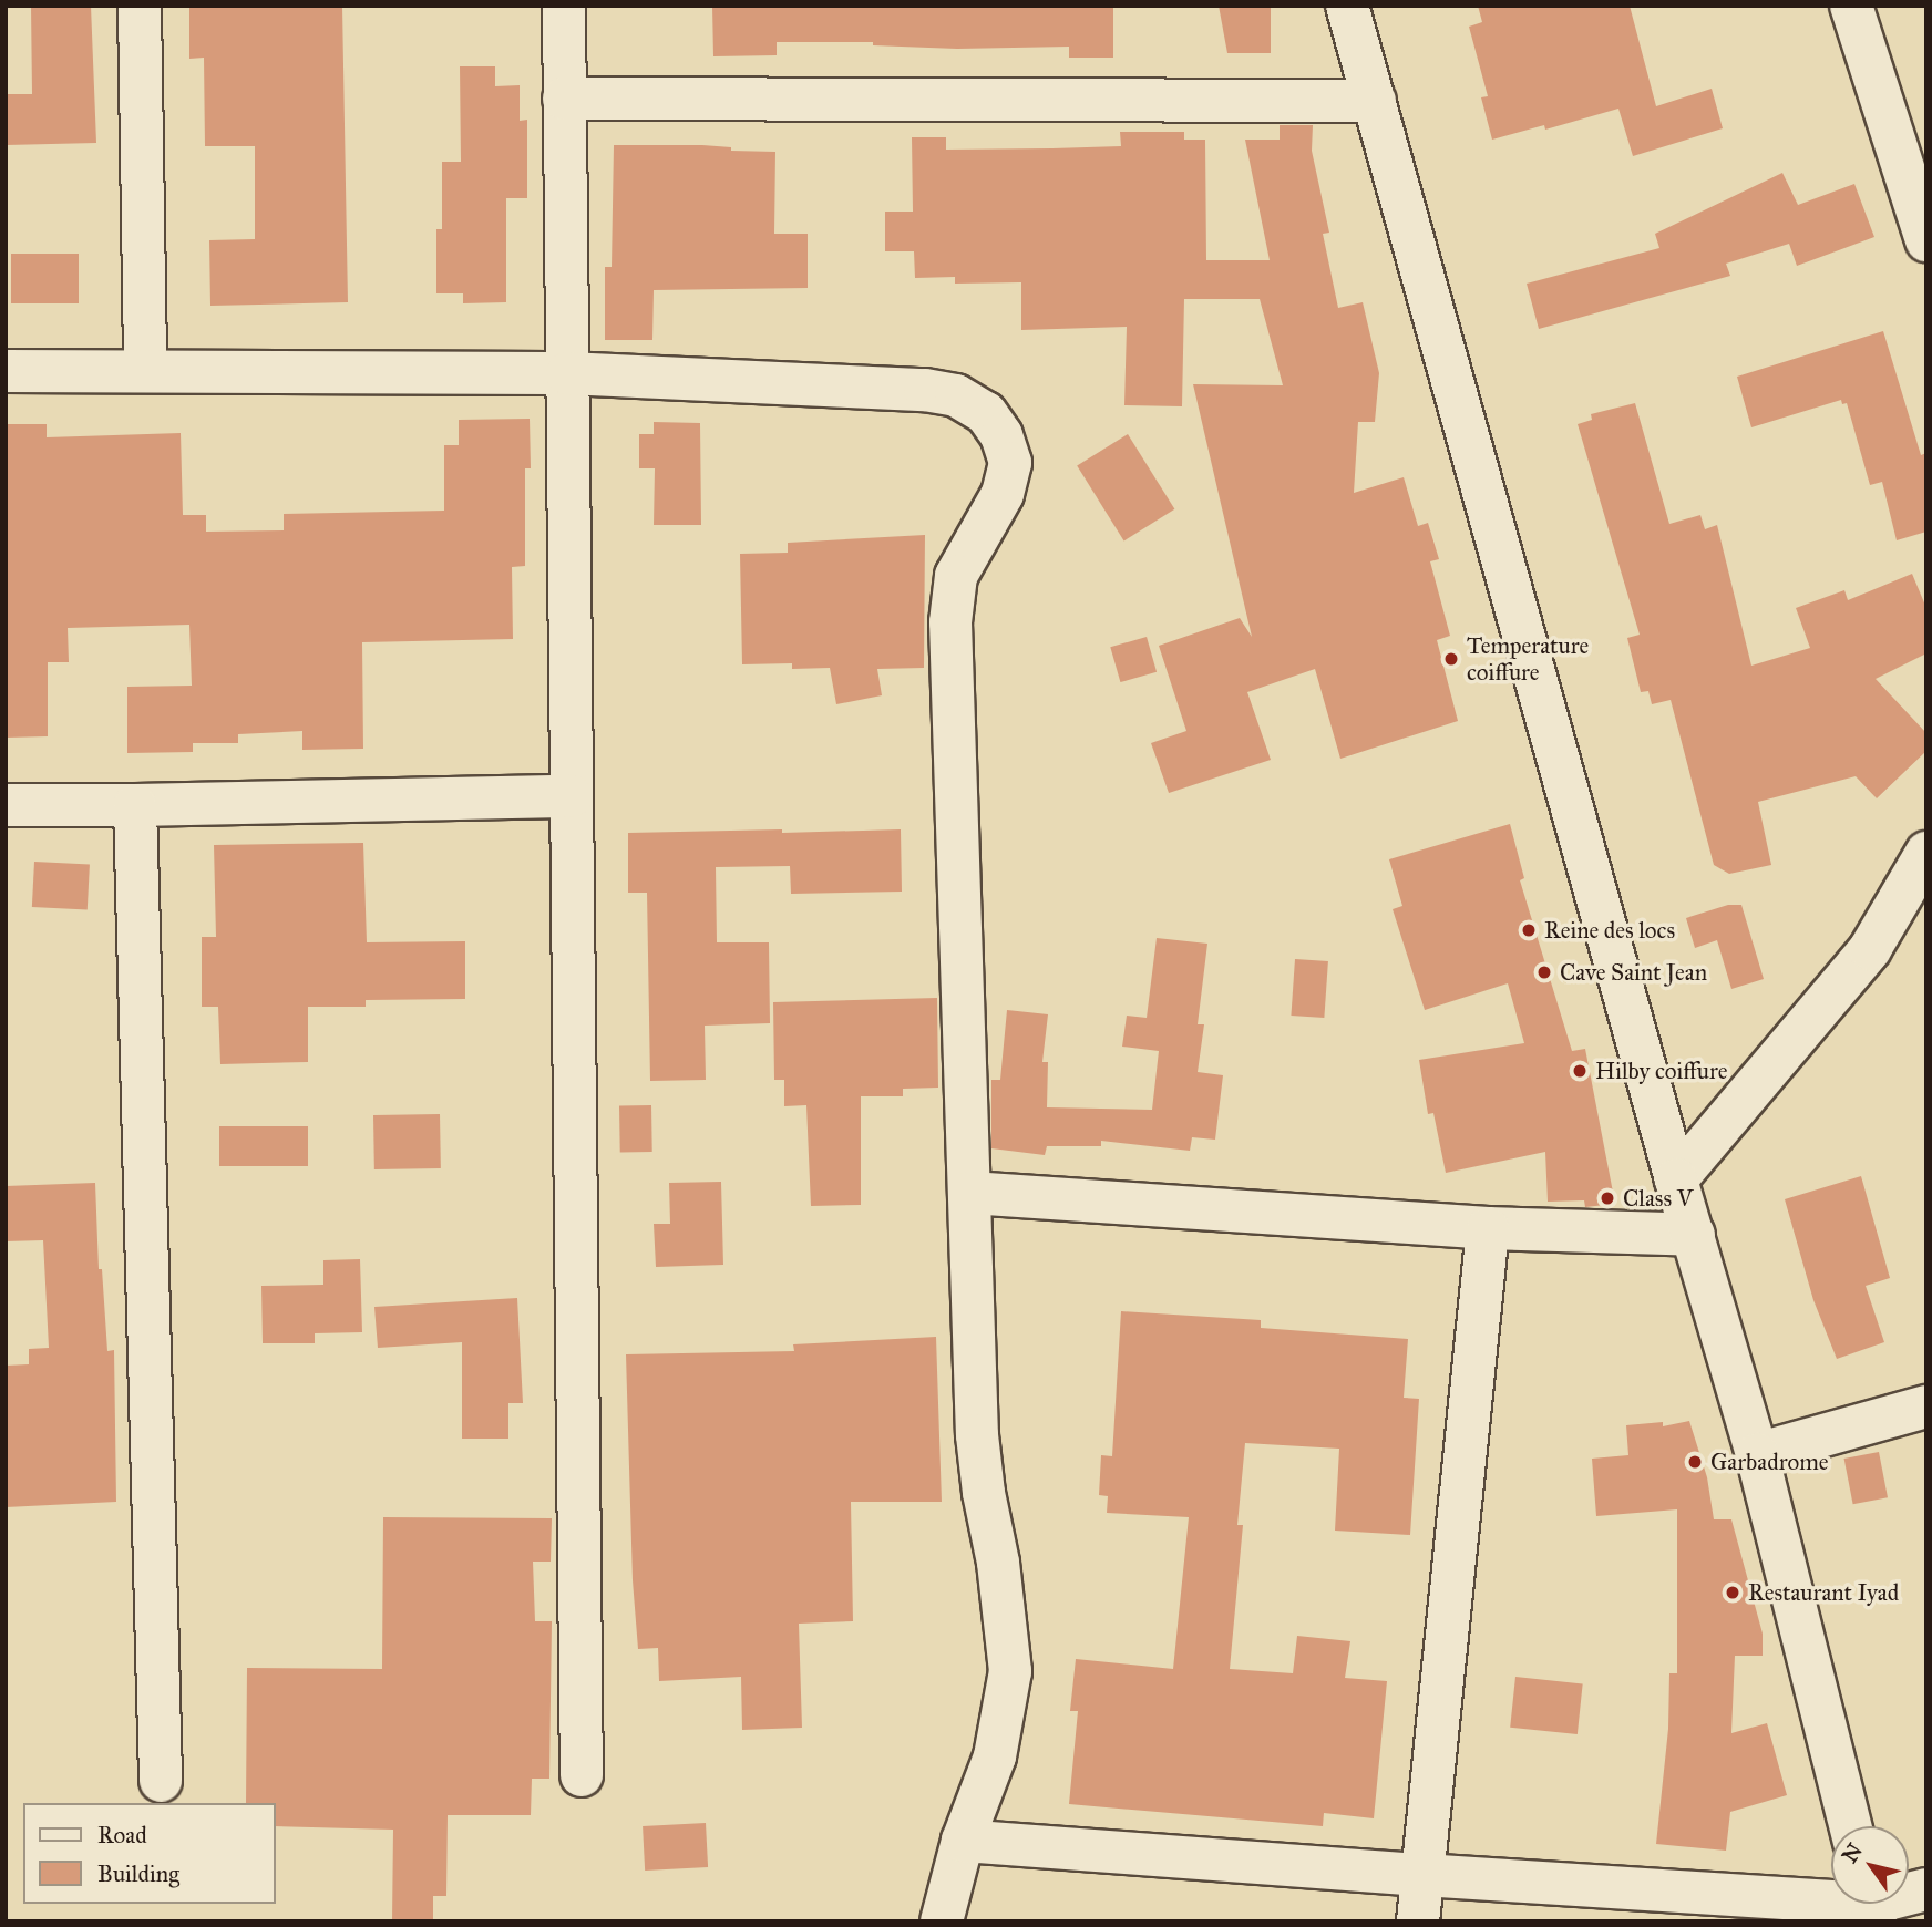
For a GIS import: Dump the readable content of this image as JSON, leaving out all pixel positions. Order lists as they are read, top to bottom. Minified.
{"places":["Temperature coiffure","Reine des locs","Cave Saint Jean","Hilby coiffure","Class V","Garbadrome","Restaurant Iyad"],"legend":["Road","Building"],"north":"top left"}
